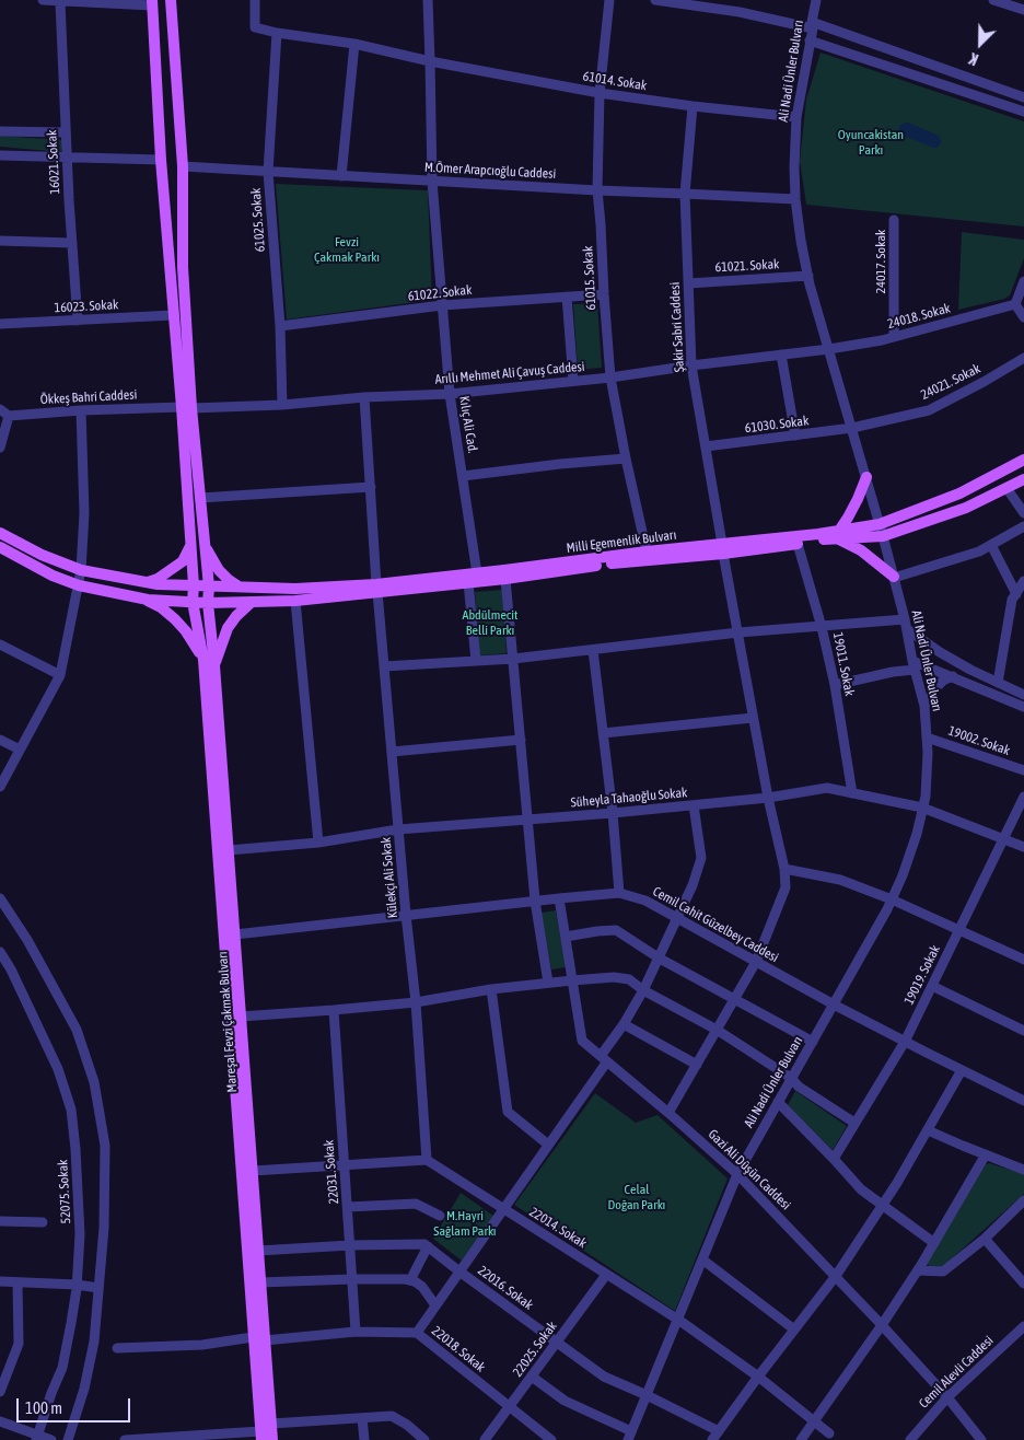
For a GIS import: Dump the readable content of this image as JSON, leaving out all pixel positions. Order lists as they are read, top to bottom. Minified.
{"streets":{"main road":["Milli Egemenlik Bulvarı","Mareşal Fevzi Çakmak Bulvarı"],"street":["Ali Nadi Ünler Bulvarı","61014. Sokak","16021. Sokak","M.Ömer Arapcıoğlu Caddesi","61025. Sokak","24017. Sokak","61021. Sokak","61015. Sokak","61022. Sokak","16023. Sokak","24018. Sokak","Şakir Sabri Caddesi","Arıllı Mehmet Ali Çavuş Caddesi","24021. Sokak","Ökkeş Bahri Caddesi","Kılıç Ali Cad.","61030. Sokak","19011. Sokak","19002. Sokak","Süheyla Tahaoğlu Sokak","Külekçi Ali Sokak","Cemil Cahit Güzelbey Caddesi","19019. Sokak","Gazi Ali Düşün Caddesi","22031. Sokak","52075. Sokak","22014. Sokak","22016. Sokak","22018. Sokak","22025. Sokak","Cemil Alevli Caddesi"]},"crossings":[["Ali Nadi Ünler Bulvarı","61014. Sokak"],["Ali Nadi Ünler Bulvarı","M.Ömer Arapcıoğlu Caddesi"],["Ali Nadi Ünler Bulvarı","61021. Sokak"],["Ali Nadi Ünler Bulvarı","24018. Sokak"],["Ali Nadi Ünler Bulvarı","Arıllı Mehmet Ali Çavuş Caddesi"],["Ali Nadi Ünler Bulvarı","24021. Sokak"],["Ali Nadi Ünler Bulvarı","61030. Sokak"],["Ali Nadi Ünler Bulvarı","Milli Egemenlik Bulvarı"],["Ali Nadi Ünler Bulvarı","19002. Sokak"],["Ali Nadi Ünler Bulvarı","Süheyla Tahaoğlu Sokak"],["Ali Nadi Ünler Bulvarı","Cemil Cahit Güzelbey Caddesi"],["Ali Nadi Ünler Bulvarı","Gazi Ali Düşün Caddesi"],["Ali Nadi Ünler Bulvarı","22014. Sokak"],["Ali Nadi Ünler Bulvarı","22016. Sokak"],["61014. Sokak","61025. Sokak"],["61014. Sokak","61015. Sokak"],["61014. Sokak","Şakir Sabri Caddesi"],["61014. Sokak","Kılıç Ali Cad."],["16021. Sokak","16023. Sokak"],["M.Ömer Arapcıoğlu Caddesi","61025. Sokak"],["M.Ömer Arapcıoğlu Caddesi","61015. Sokak"],["M.Ömer Arapcıoğlu Caddesi","Şakir Sabri Caddesi"],["M.Ömer Arapcıoğlu Caddesi","Kılıç Ali Cad."],["61025. Sokak","61022. Sokak"],["61025. Sokak","Arıllı Mehmet Ali Çavuş Caddesi"],["24017. Sokak","24018. Sokak"],["61021. Sokak","Şakir Sabri Caddesi"],["61015. Sokak","61022. Sokak"],["61015. Sokak","Arıllı Mehmet Ali Çavuş Caddesi"],["61015. Sokak","Milli Egemenlik Bulvarı"],["61022. Sokak","Kılıç Ali Cad."],["24018. Sokak","Arıllı Mehmet Ali Çavuş Caddesi"],["Şakir Sabri Caddesi","Arıllı Mehmet Ali Çavuş Caddesi"],["Şakir Sabri Caddesi","61030. Sokak"],["Şakir Sabri Caddesi","Milli Egemenlik Bulvarı"],["Şakir Sabri Caddesi","Süheyla Tahaoğlu Sokak"],["Şakir Sabri Caddesi","Cemil Cahit Güzelbey Caddesi"],["Şakir Sabri Caddesi","Gazi Ali Düşün Caddesi"],["Arıllı Mehmet Ali Çavuş Caddesi","Ökkeş Bahri Caddesi"],["Arıllı Mehmet Ali Çavuş Caddesi","Kılıç Ali Cad."],["Arıllı Mehmet Ali Çavuş Caddesi","Külekçi Ali Sokak"],["Arıllı Mehmet Ali Çavuş Caddesi","Mareşal Fevzi Çakmak Bulvarı"],["24021. Sokak","61030. Sokak"],["Ökkeş Bahri Caddesi","Mareşal Fevzi Çakmak Bulvarı"],["Kılıç Ali Cad.","Milli Egemenlik Bulvarı"],["Milli Egemenlik Bulvarı","19011. Sokak"],["Milli Egemenlik Bulvarı","Külekçi Ali Sokak"],["Milli Egemenlik Bulvarı","Mareşal Fevzi Çakmak Bulvarı"],["19011. Sokak","Süheyla Tahaoğlu Sokak"],["Süheyla Tahaoğlu Sokak","Külekçi Ali Sokak"],["Süheyla Tahaoğlu Sokak","19019. Sokak"],["Süheyla Tahaoğlu Sokak","Mareşal Fevzi Çakmak Bulvarı"],["Külekçi Ali Sokak","Cemil Cahit Güzelbey Caddesi"],["Külekçi Ali Sokak","22014. Sokak"],["Cemil Cahit Güzelbey Caddesi","19019. Sokak"],["Cemil Cahit Güzelbey Caddesi","Mareşal Fevzi Çakmak Bulvarı"],["Cemil Cahit Güzelbey Caddesi","Gazi Ali Düşün Caddesi"],["Mareşal Fevzi Çakmak Bulvarı","22018. Sokak"],["Gazi Ali Düşün Caddesi","Cemil Alevli Caddesi"],["22031. Sokak","22018. Sokak"],["22014. Sokak","22025. Sokak"],["22016. Sokak","22025. Sokak"],["22018. Sokak","22025. Sokak"]],"parks":["Oyuncakistan Parkı","Fevzi Çakmak Parkı","Abdülmecit Belli Parkı","Celal Doğan Parkı","M.Hayri Sağlam Parkı"],"scale_bar":"100 m","north":"bottom left"}
